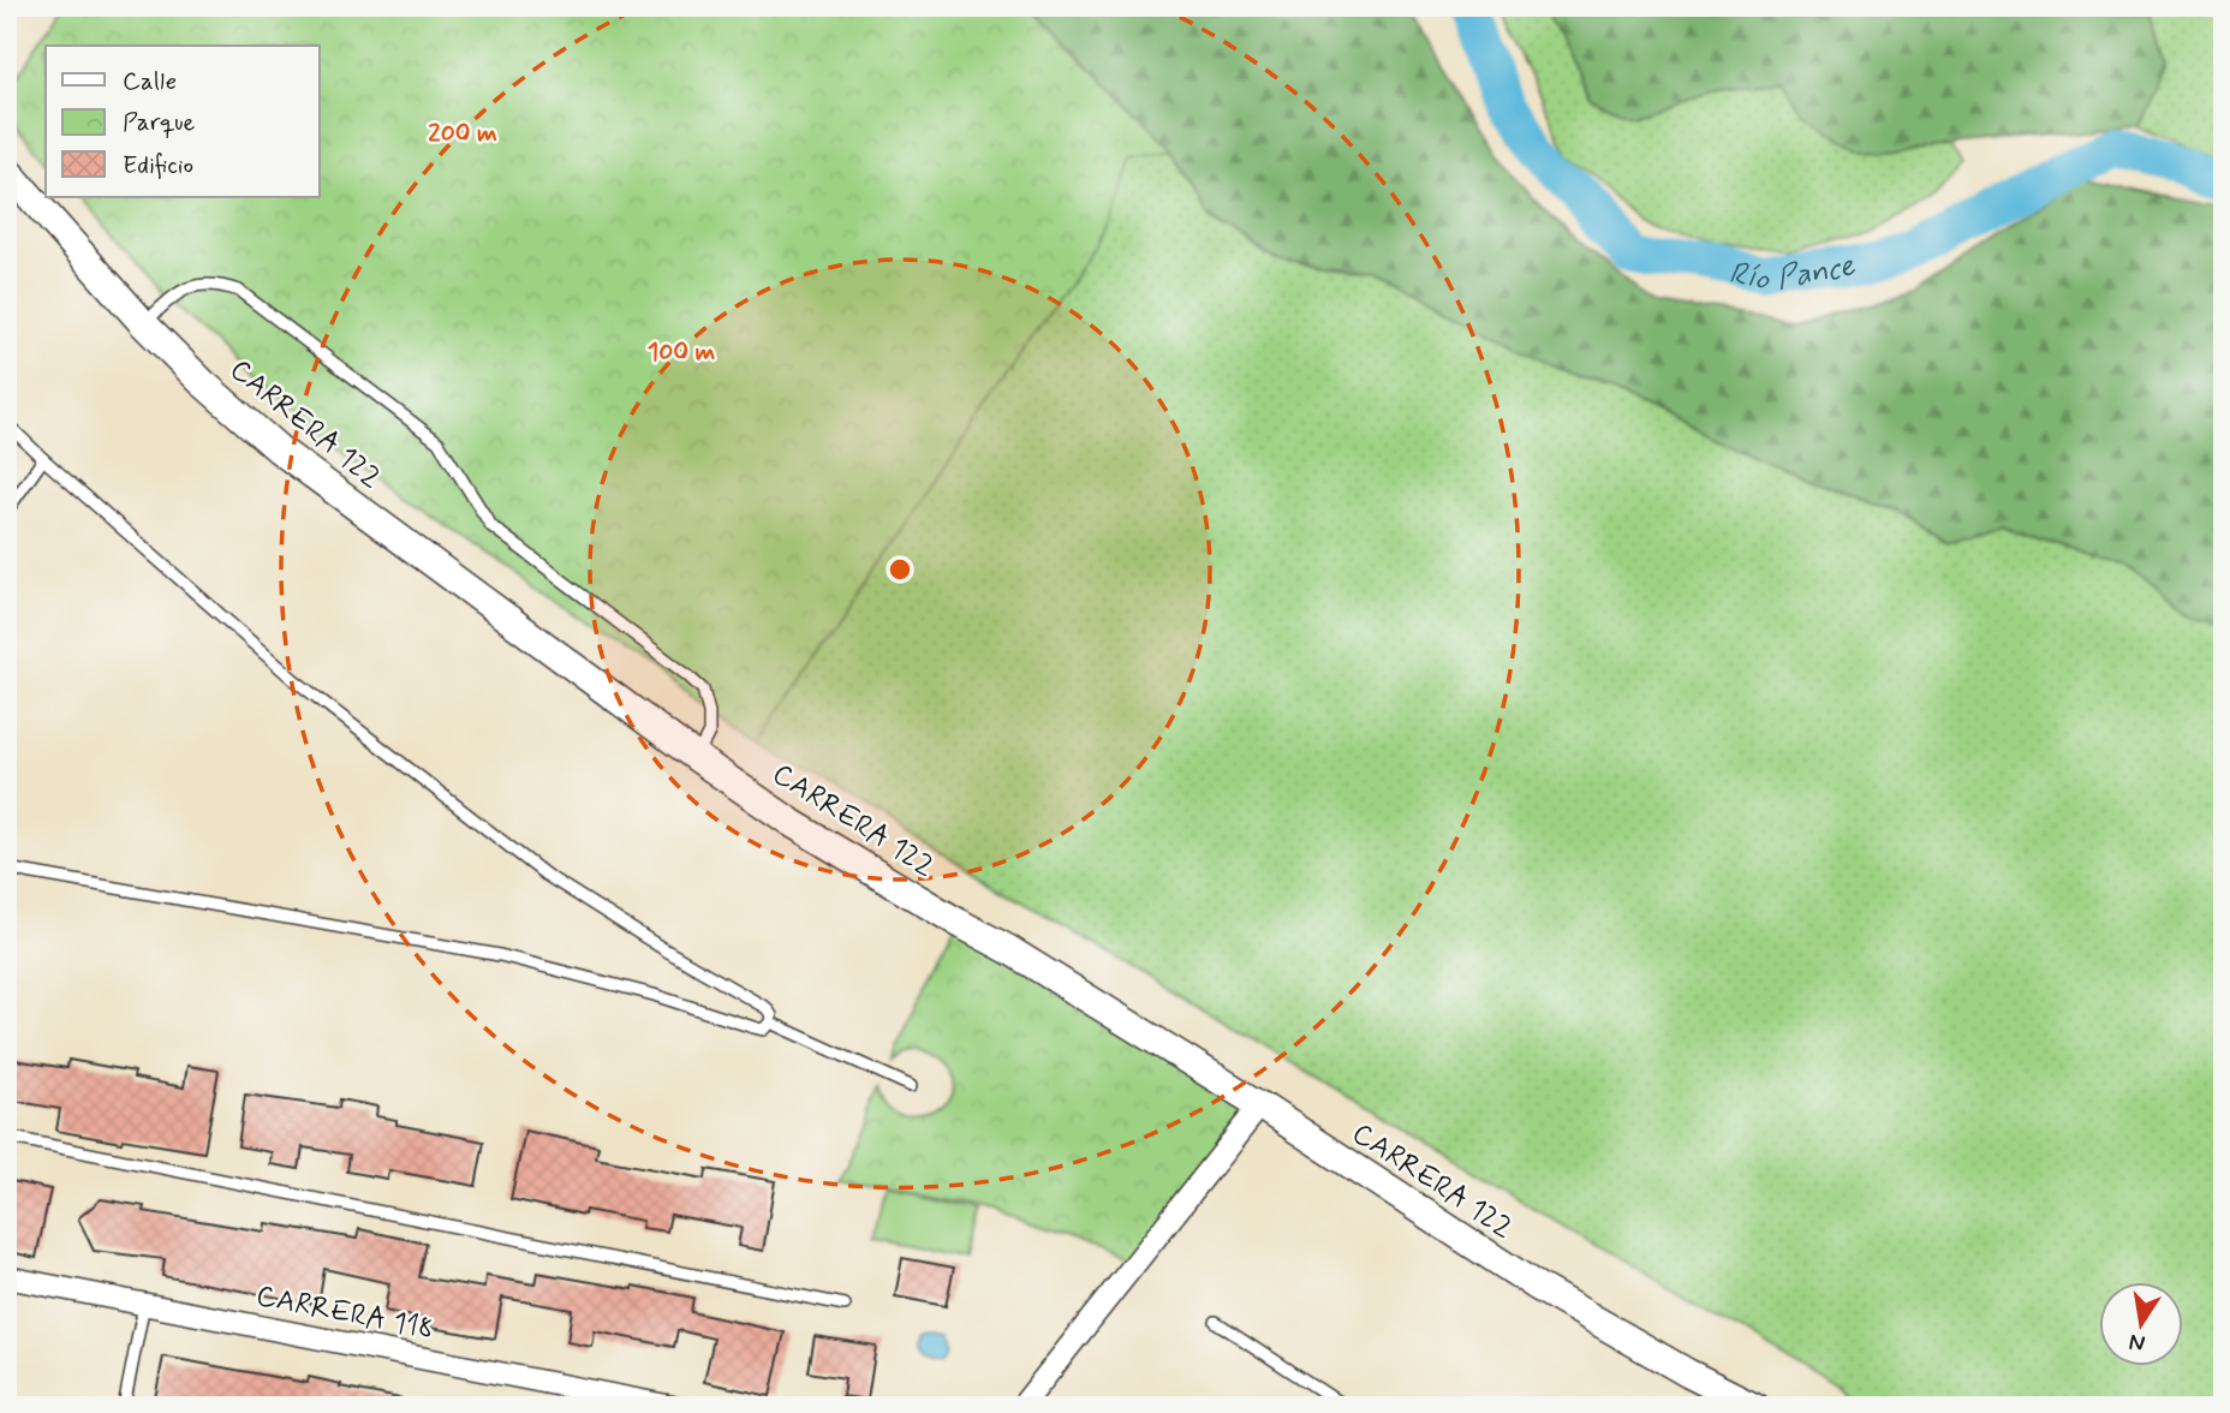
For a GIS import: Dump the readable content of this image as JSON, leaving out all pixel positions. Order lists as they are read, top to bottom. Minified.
{"streets":{"street":["CARRERA 122","CARRERA 118"]},"water":["Río Pance"],"legend":["Calle","Parque","Edificio"],"north":"bottom","rings":["200 m","100 m"]}
